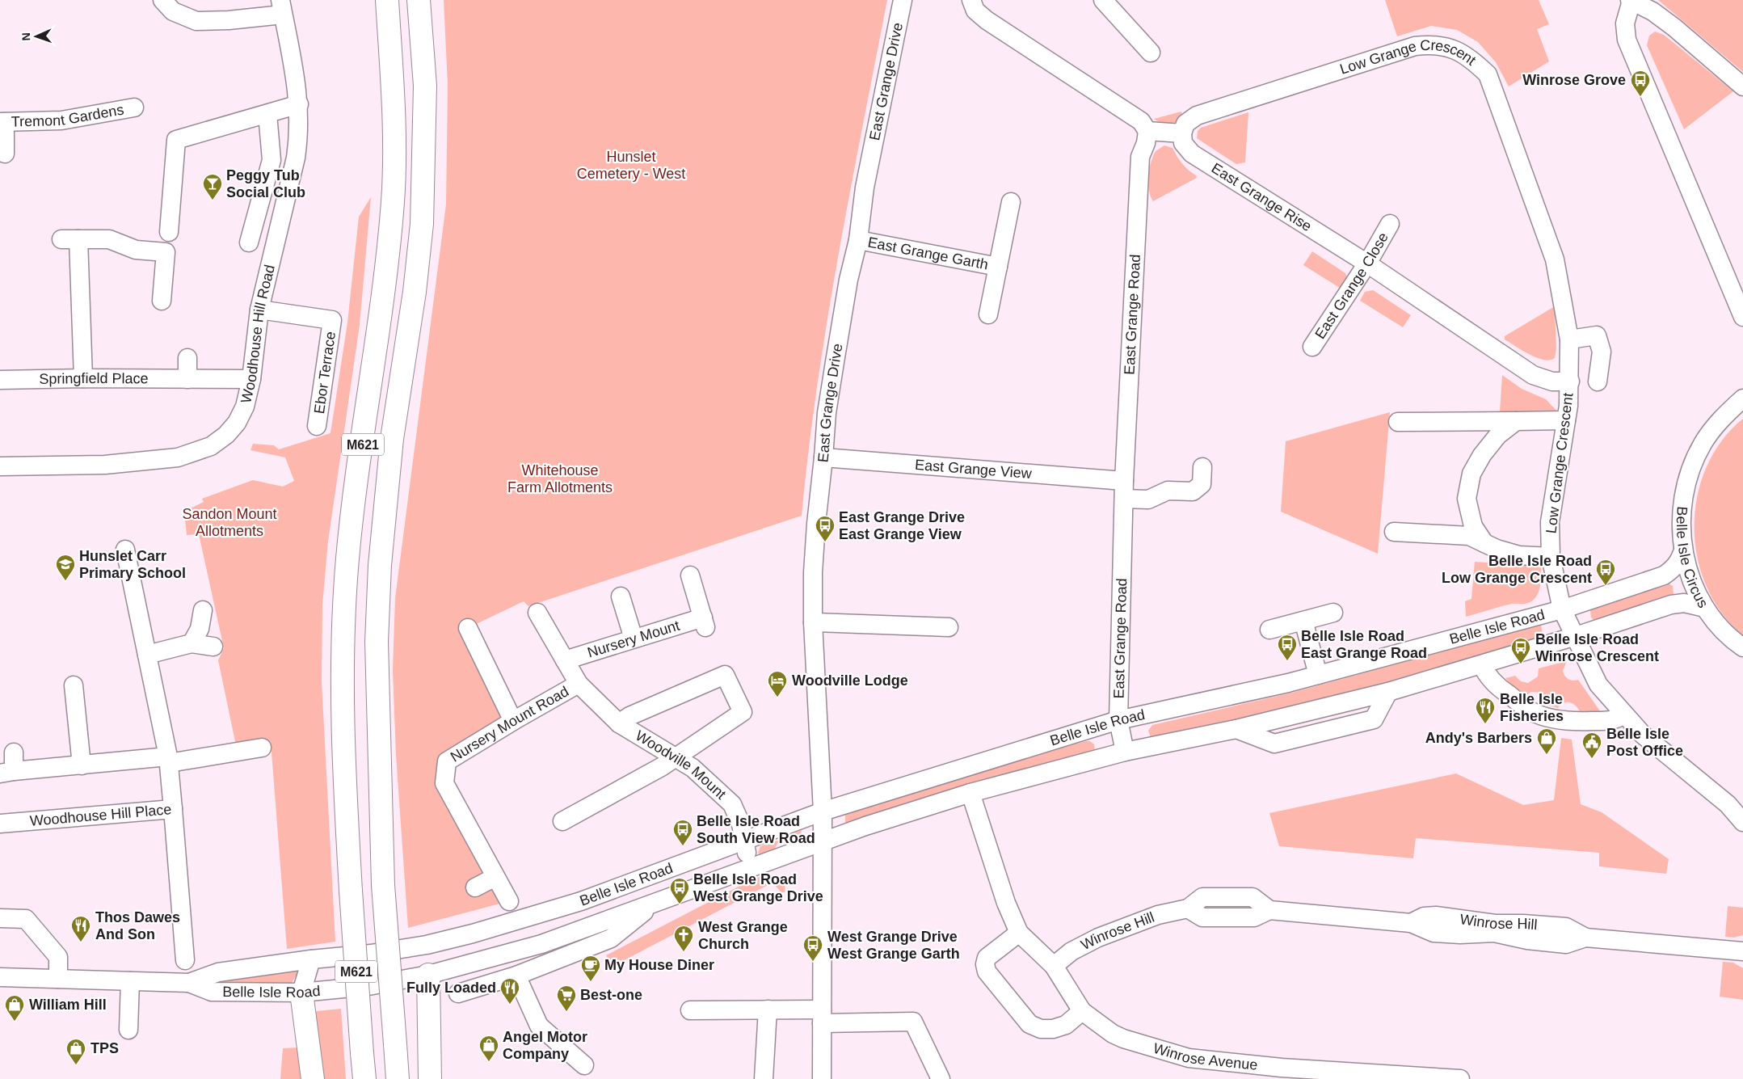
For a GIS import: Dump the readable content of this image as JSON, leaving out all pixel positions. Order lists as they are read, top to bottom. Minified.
{"streets":{"highway":["M621"],"street":["Low Grange Crescent","East Grange Drive","Tremont Gardens","East Grange Rise","East Grange Garth","East Grange Close","East Grange Road","Woodhouse Hill Road","Ebor Terrace","Springfield Place","East Grange View","Belle Isle Circus","Belle Isle Road","Nursery Mount","Nursery Mount Road","Woodville Mount","Woodhouse Hill Place","Winrose Hill","Winrose Avenue"]},"crossings":[["Low Grange Crescent","East Grange Rise"],["Low Grange Crescent","Belle Isle Road"],["East Grange Drive","East Grange Garth"],["East Grange Drive","East Grange View"],["East Grange Drive","Belle Isle Road"],["East Grange Rise","East Grange Close"],["East Grange Road","East Grange View"],["East Grange Road","Belle Isle Road"],["Woodhouse Hill Road","Ebor Terrace"],["Woodhouse Hill Road","Springfield Place"],["Belle Isle Circus","Belle Isle Road"],["Belle Isle Road","Woodville Mount"],["Belle Isle Road","Winrose Avenue"],["Nursery Mount","Woodville Mount"],["Nursery Mount Road","Woodville Mount"],["Winrose Hill","Winrose Avenue"]],"parks":["Hunslet Cemetery - West","Whitehouse Farm Allotments","Sandon Mount Allotments"],"places":{"bus stop":["Winrose Grove","East Grange Drive East Grange View","Belle Isle Road Low Grange Crescent","Belle Isle Road East Grange Road","Belle Isle Road Winrose Crescent","Belle Isle Road South View Road","Belle Isle Road West Grange Drive","West Grange Drive West Grange Garth"],"bar":["Peggy Tub Social Club"],"school or university":["Hunslet Carr Primary School"],"hotel":["Woodville Lodge"],"restaurant":["Belle Isle Fisheries","Thos Dawes And Son","Fully Loaded"],"shop":["Andy's Barbers","William Hill","Angel Motor Company","TPS"],"public building":["Belle Isle Post Office"],"church":["West Grange Church"],"cafe":["My House Diner"],"supermarket":["Best-one"]},"north":"left"}
